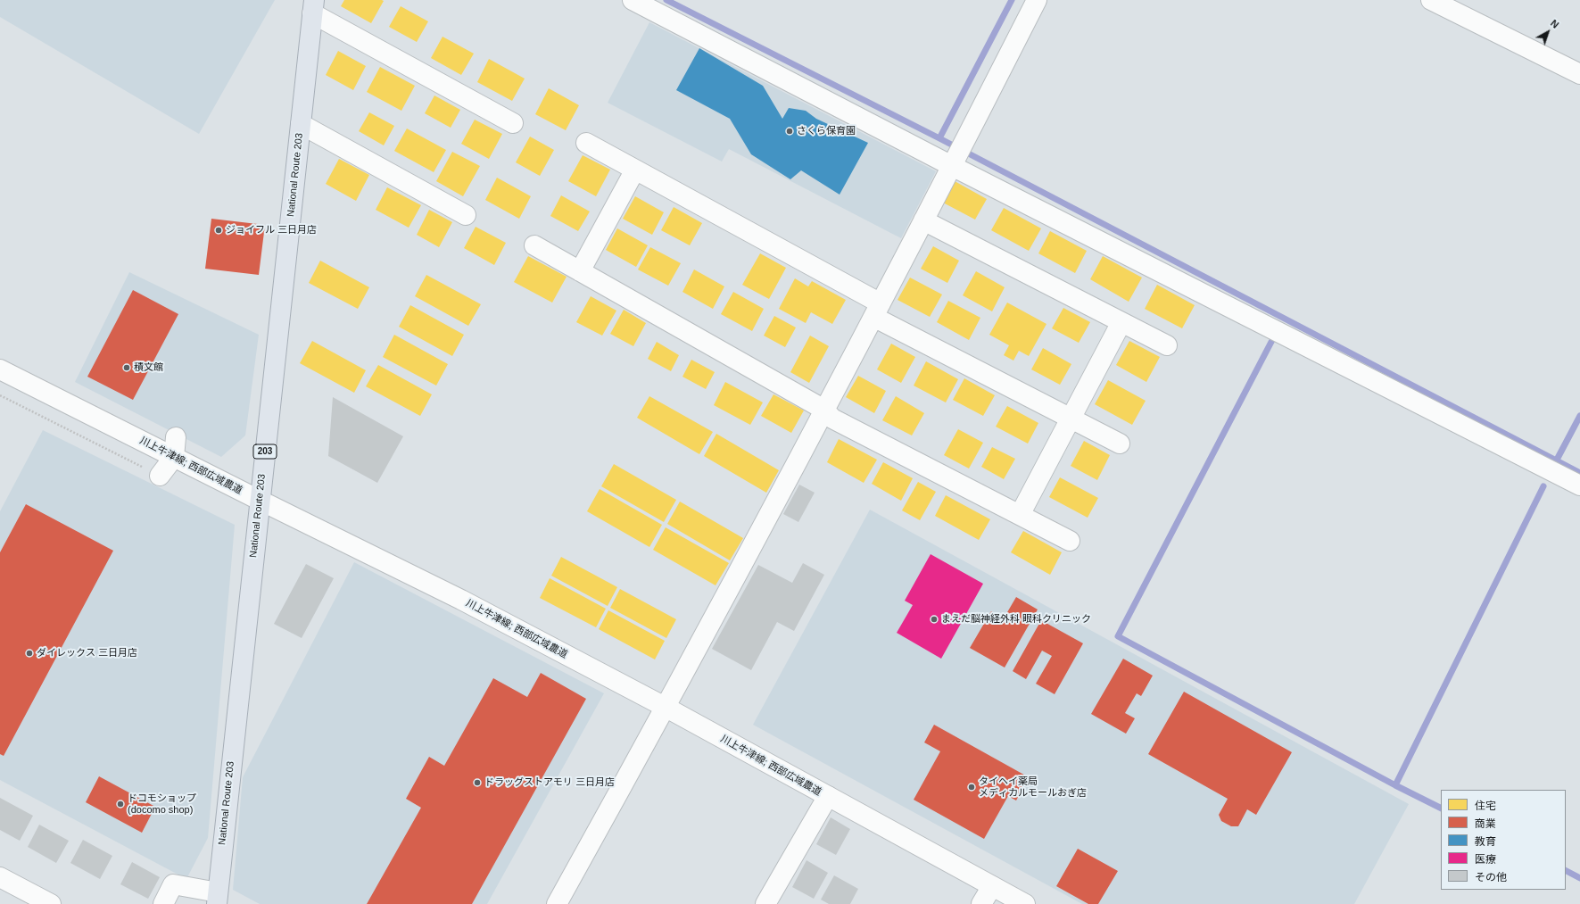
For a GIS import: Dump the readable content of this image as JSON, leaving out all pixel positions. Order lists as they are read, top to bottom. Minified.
{"streets":{"highway":["National Route 203","203"],"street":["川上牛津線; 西部広域農道"]},"crossings":[["National Route 203","川上牛津線; 西部広域農道"]],"places":["さくら保育園","ジョイフル 三日月店","積文館","まえだ脳神経外科 眼科クリニック","ダイレックス 三日月店","ドラッグストアモリ 三日月店","タイヘイ薬局 メディカルモールおぎ店","ドコモショップ (docomo shop)"],"legend":["住宅","商業","教育","医療","その他"],"north":"top right"}
